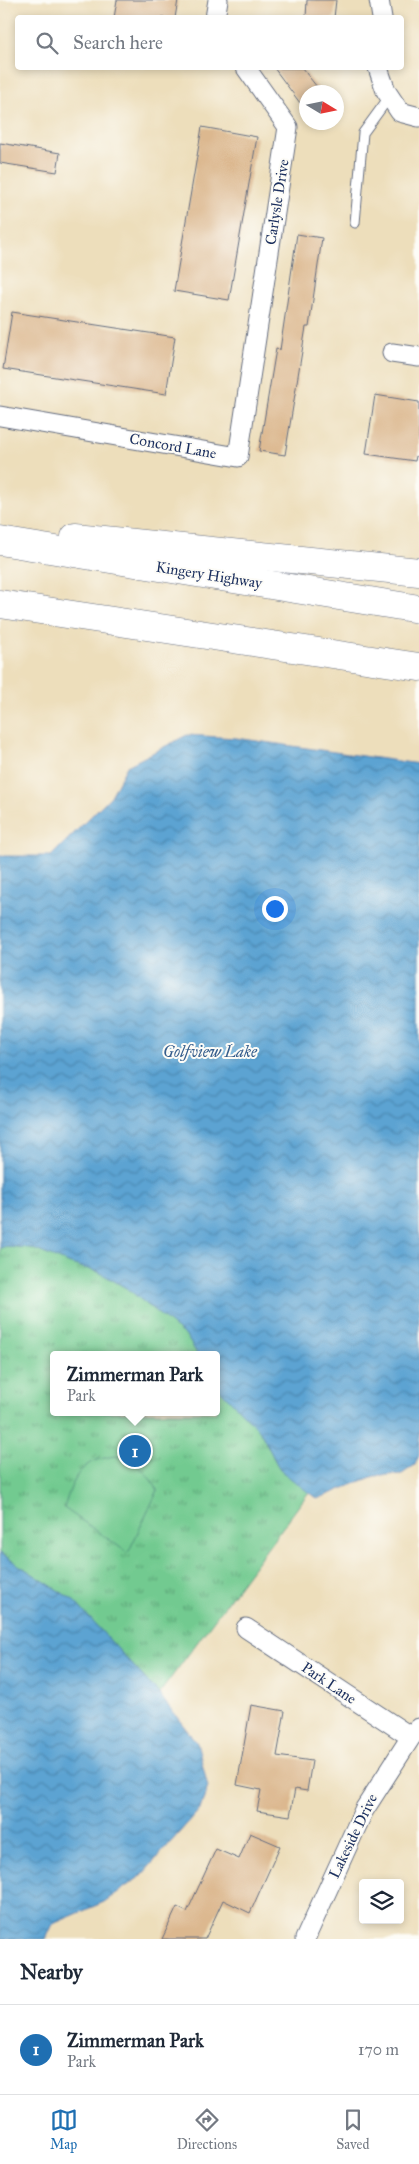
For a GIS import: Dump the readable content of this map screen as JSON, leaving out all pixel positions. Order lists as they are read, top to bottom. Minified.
{"streets":{"highway":["Kingery Highway"],"street":["Carlysle Drive","Concord Lane","Park Lane","Lakeside Drive"]},"crossings":[["Carlysle Drive","Concord Lane"],["Park Lane","Lakeside Drive"]],"water":["Golfview Lake"],"north":"right","page":{"search":"Search here","popup":["Zimmerman Park","Park"],"pins":"1","heading":"Nearby","list":[{"mark":"1","name":"Zimmerman Park","note":"Park","value":"170 m"}],"nav":["Map","Directions","Saved"]}}
